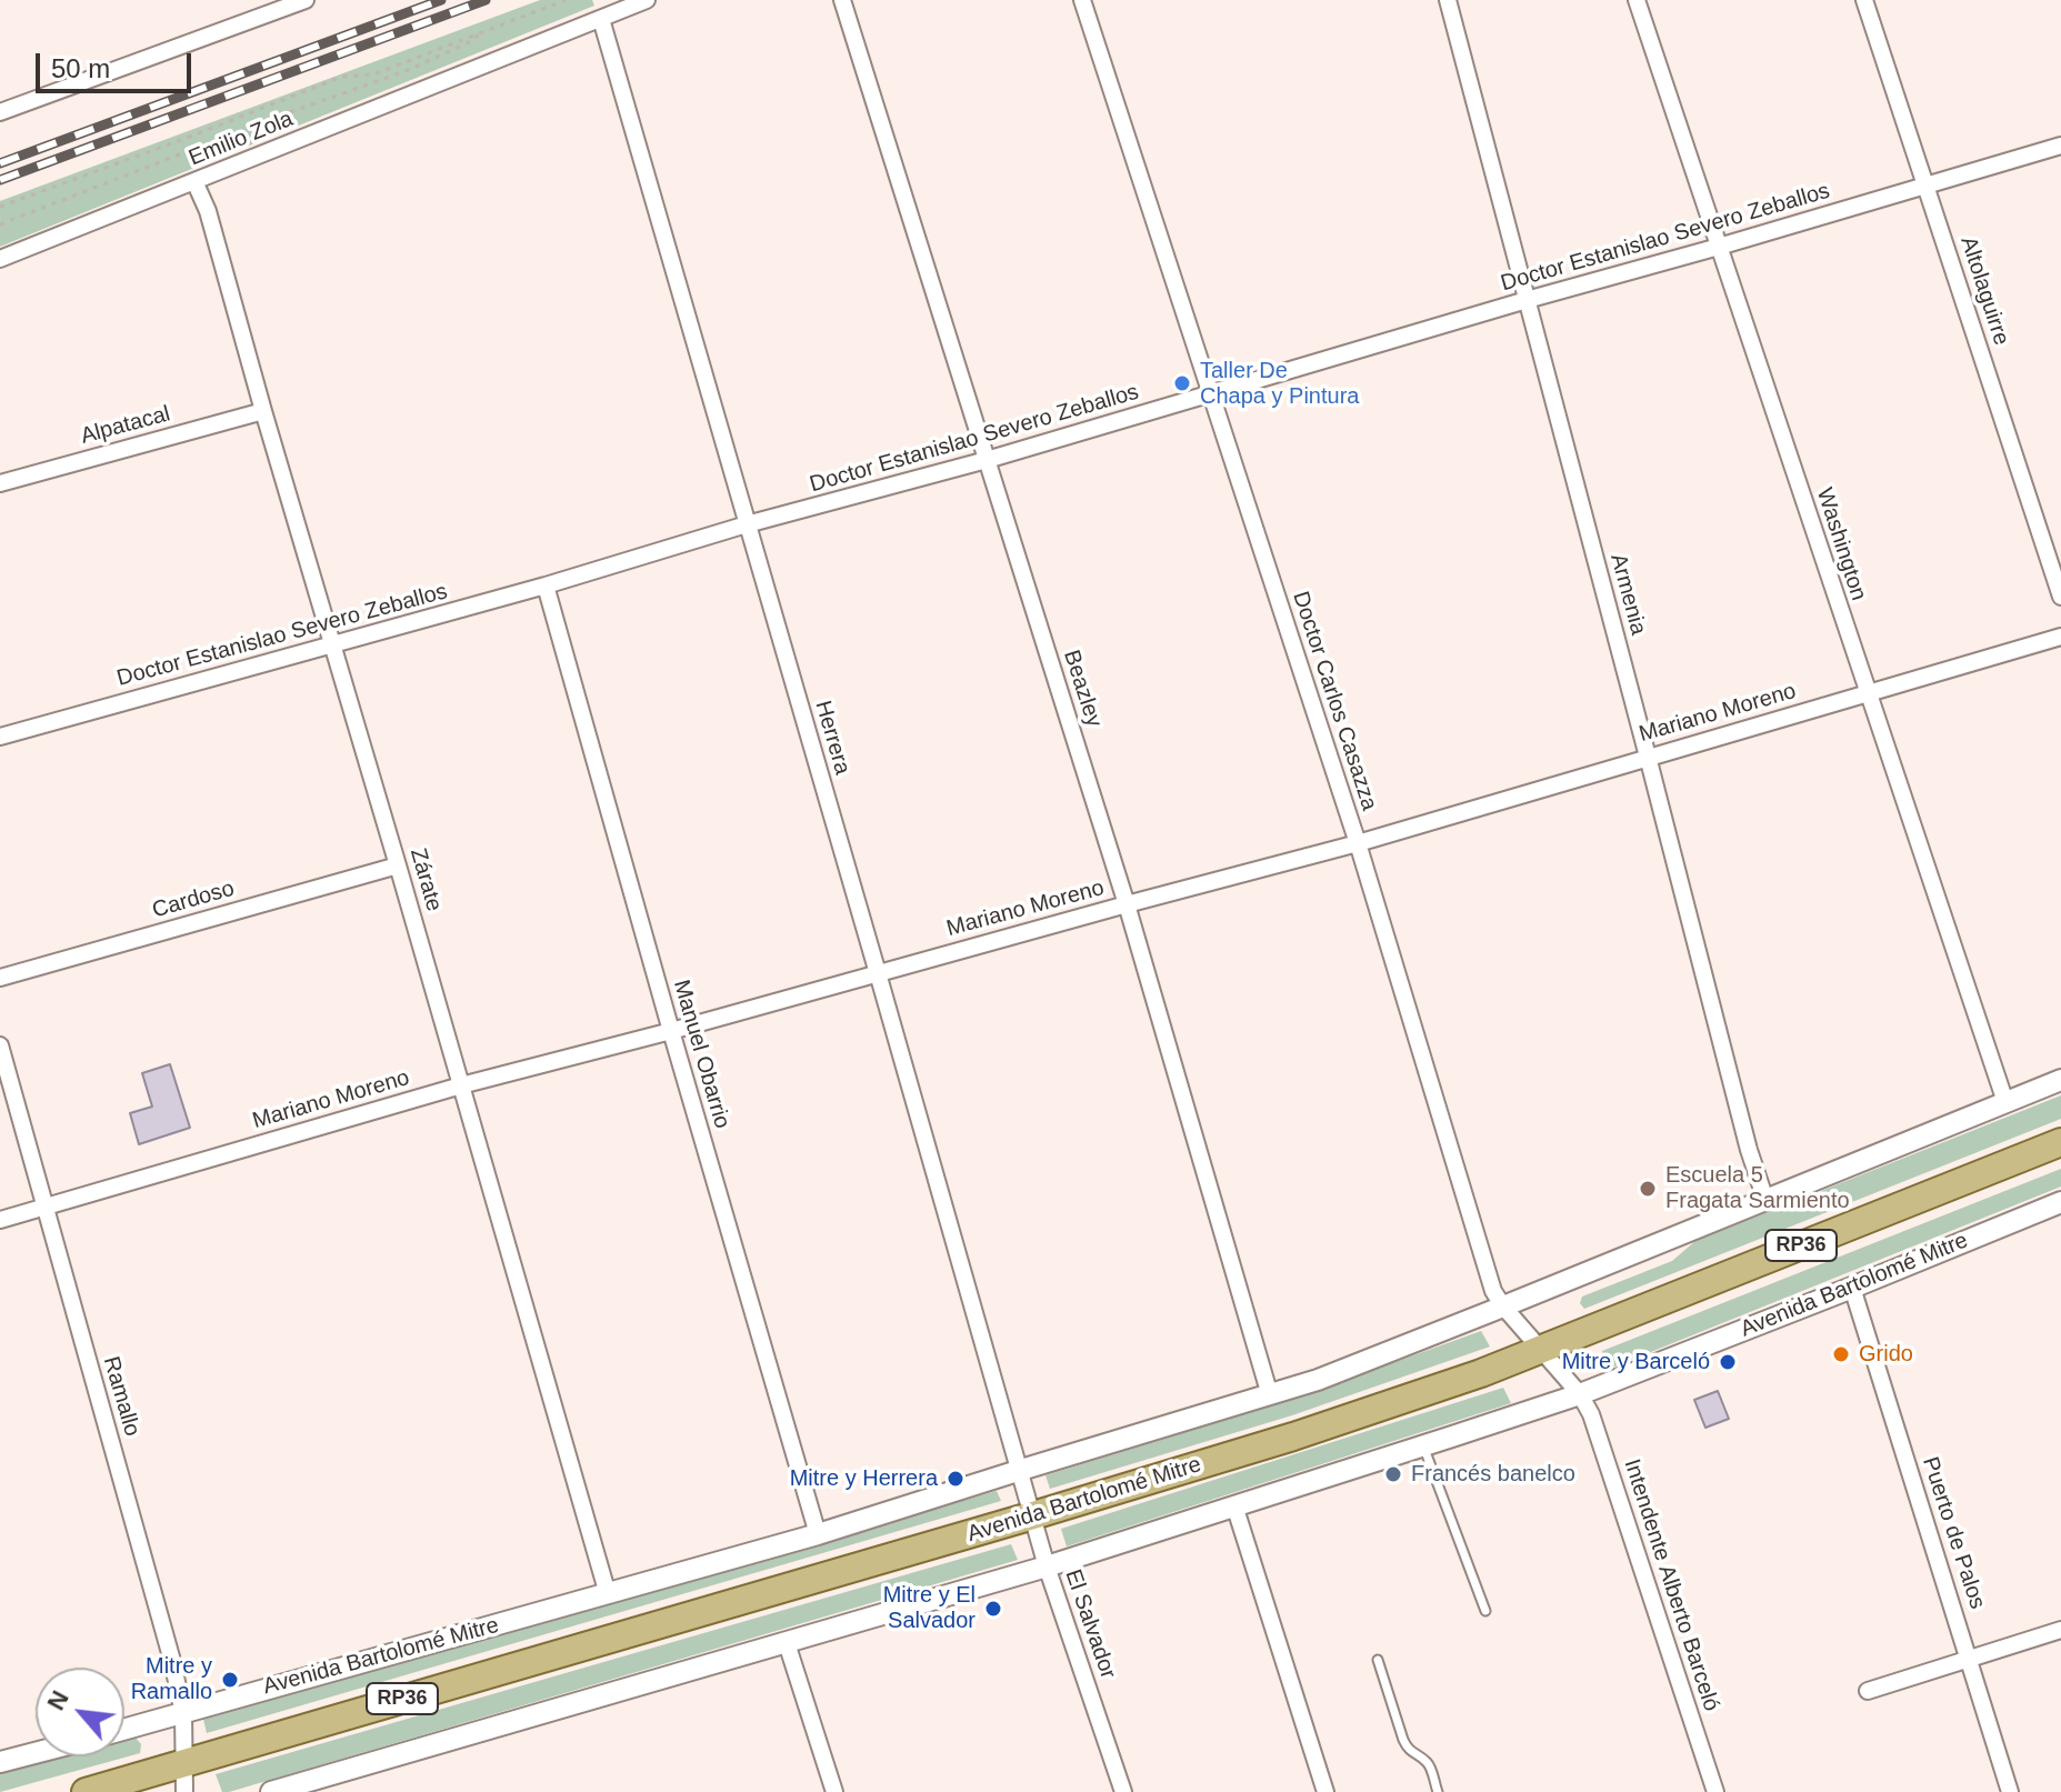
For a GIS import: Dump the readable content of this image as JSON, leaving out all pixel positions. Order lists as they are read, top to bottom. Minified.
{"streets":{"main road":["RP36","Avenida Bartolomé Mitre"],"street":["Emilio Zola","Doctor Estanislao Severo Zeballos","Altolaguirre","Alpatacal","Washington","Armenia","Beazley","Doctor Carlos Casazza","Mariano Moreno","Herrera","Zárate","Cardoso","Manuel Obarrio","Ramallo","Puerto de Palos","Intendente Alberto Barceló","El Salvador"]},"crossings":[["Emilio Zola","Herrera"],["Emilio Zola","Zárate"],["Doctor Estanislao Severo Zeballos","Altolaguirre"],["Doctor Estanislao Severo Zeballos","Washington"],["Doctor Estanislao Severo Zeballos","Armenia"],["Doctor Estanislao Severo Zeballos","Beazley"],["Doctor Estanislao Severo Zeballos","Doctor Carlos Casazza"],["Doctor Estanislao Severo Zeballos","Herrera"],["Doctor Estanislao Severo Zeballos","Zárate"],["Doctor Estanislao Severo Zeballos","Manuel Obarrio"],["Alpatacal","Zárate"],["Washington","Mariano Moreno"],["Washington","Avenida Bartolomé Mitre"],["Armenia","Mariano Moreno"],["Armenia","Avenida Bartolomé Mitre"],["Beazley","Mariano Moreno"],["Beazley","Avenida Bartolomé Mitre"],["Doctor Carlos Casazza","Mariano Moreno"],["Doctor Carlos Casazza","Avenida Bartolomé Mitre"],["Doctor Carlos Casazza","Intendente Alberto Barceló"],["Mariano Moreno","Herrera"],["Mariano Moreno","Zárate"],["Mariano Moreno","Manuel Obarrio"],["Mariano Moreno","Ramallo"],["Herrera","Avenida Bartolomé Mitre"],["Herrera","El Salvador"],["Zárate","Cardoso"],["Zárate","Avenida Bartolomé Mitre"],["Manuel Obarrio","Avenida Bartolomé Mitre"],["Avenida Bartolomé Mitre","Ramallo"],["Avenida Bartolomé Mitre","Puerto de Palos"],["Avenida Bartolomé Mitre","Intendente Alberto Barceló"],["Avenida Bartolomé Mitre","El Salvador"]],"places":["Taller De Chapa y Pintura","Escuela 5 Fragata Sarmiento","Grido","Mitre y Barceló","Francés banelco","Mitre y Herrera","Mitre y El Salvador","Mitre y Ramallo"],"scale_bar":"50 m","north":"top left"}
